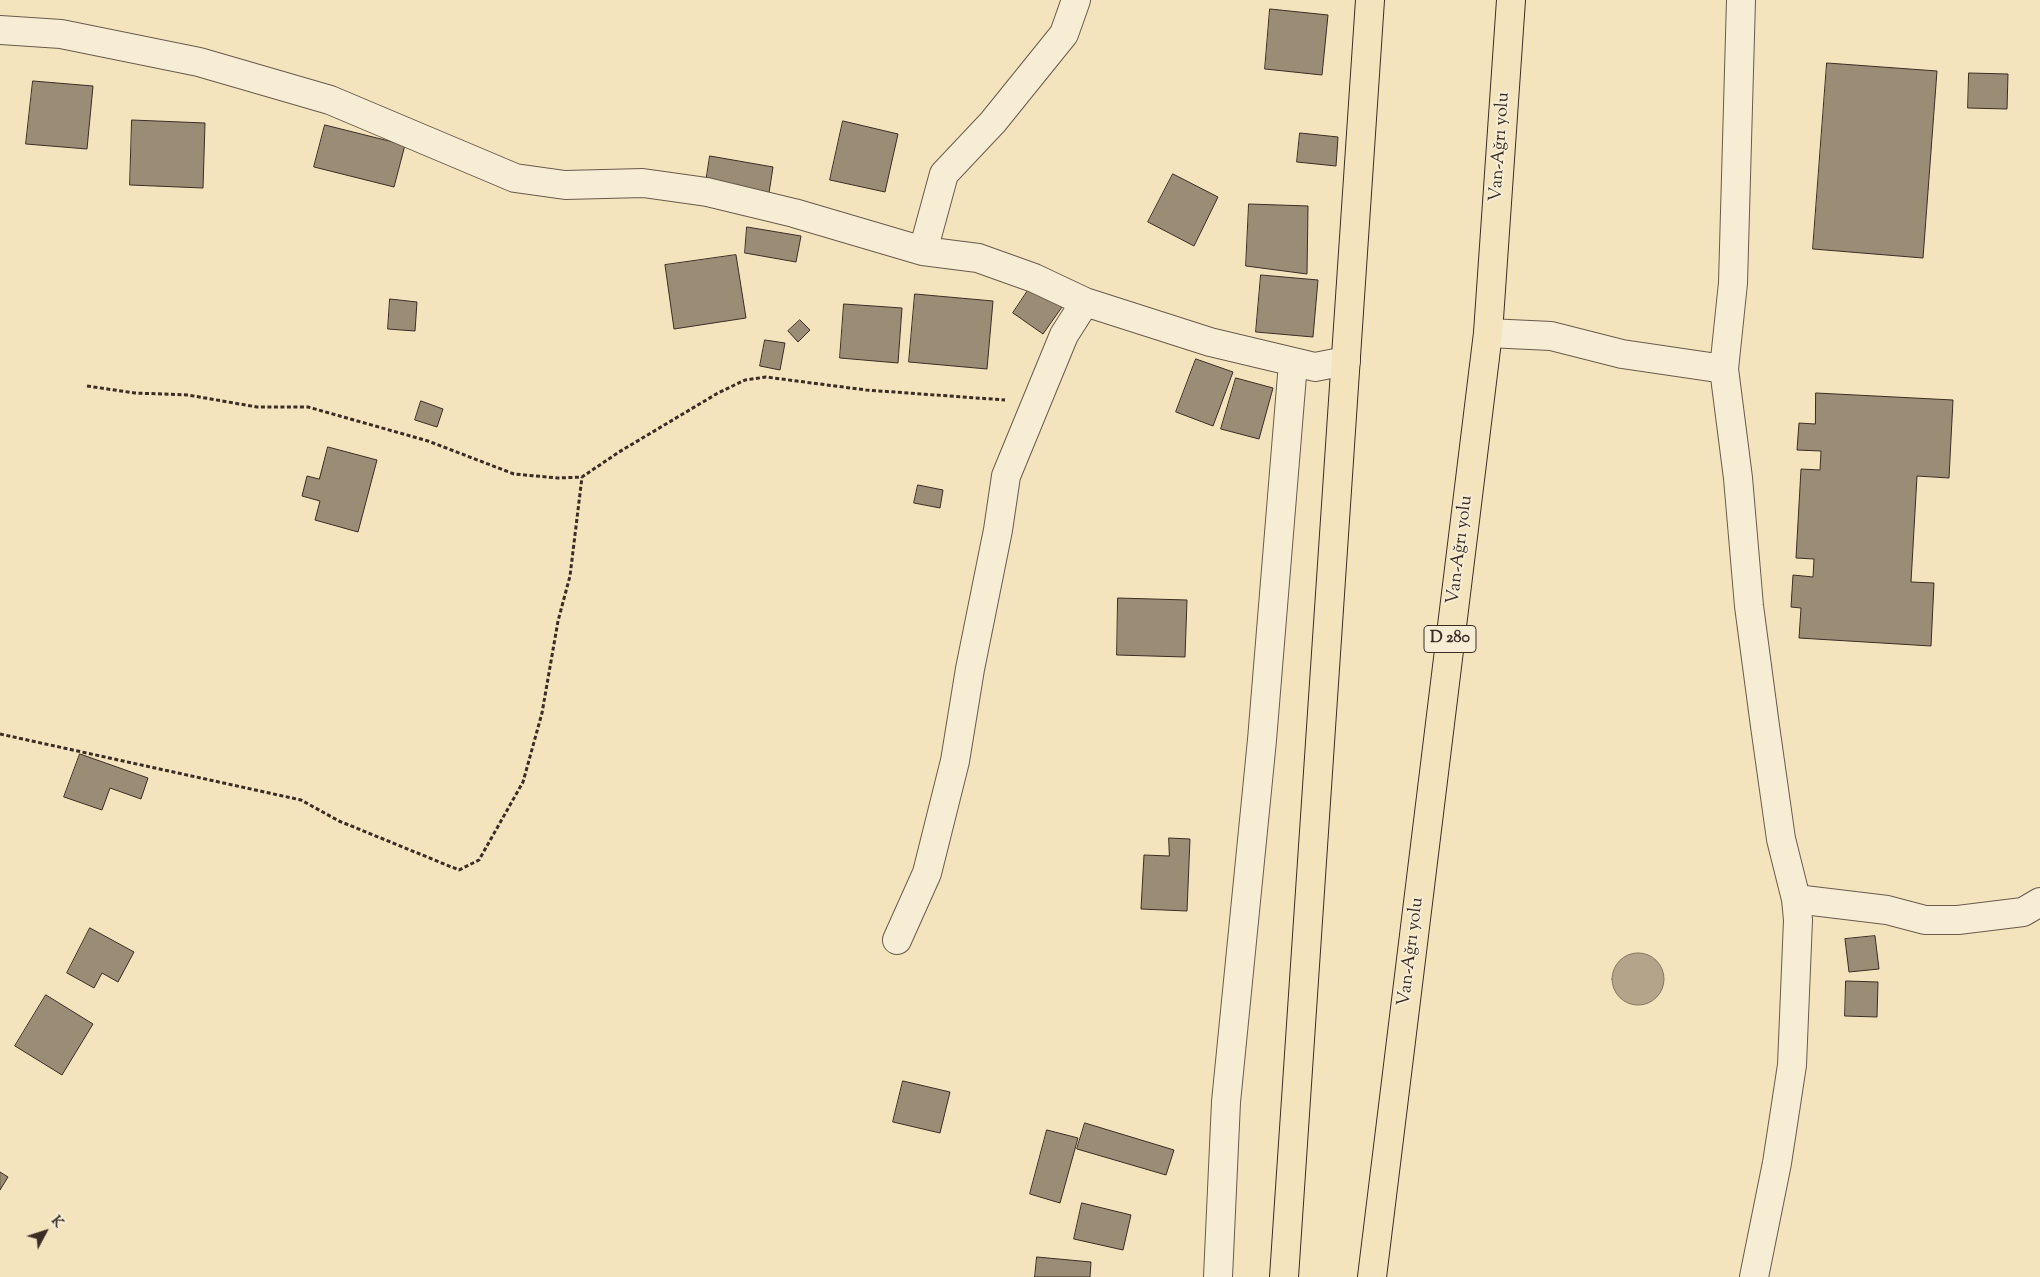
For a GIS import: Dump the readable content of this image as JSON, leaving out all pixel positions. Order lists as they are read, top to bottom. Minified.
{"streets":{"highway":["Van-Ağrı yolu","D 280"]},"north":"top right"}
